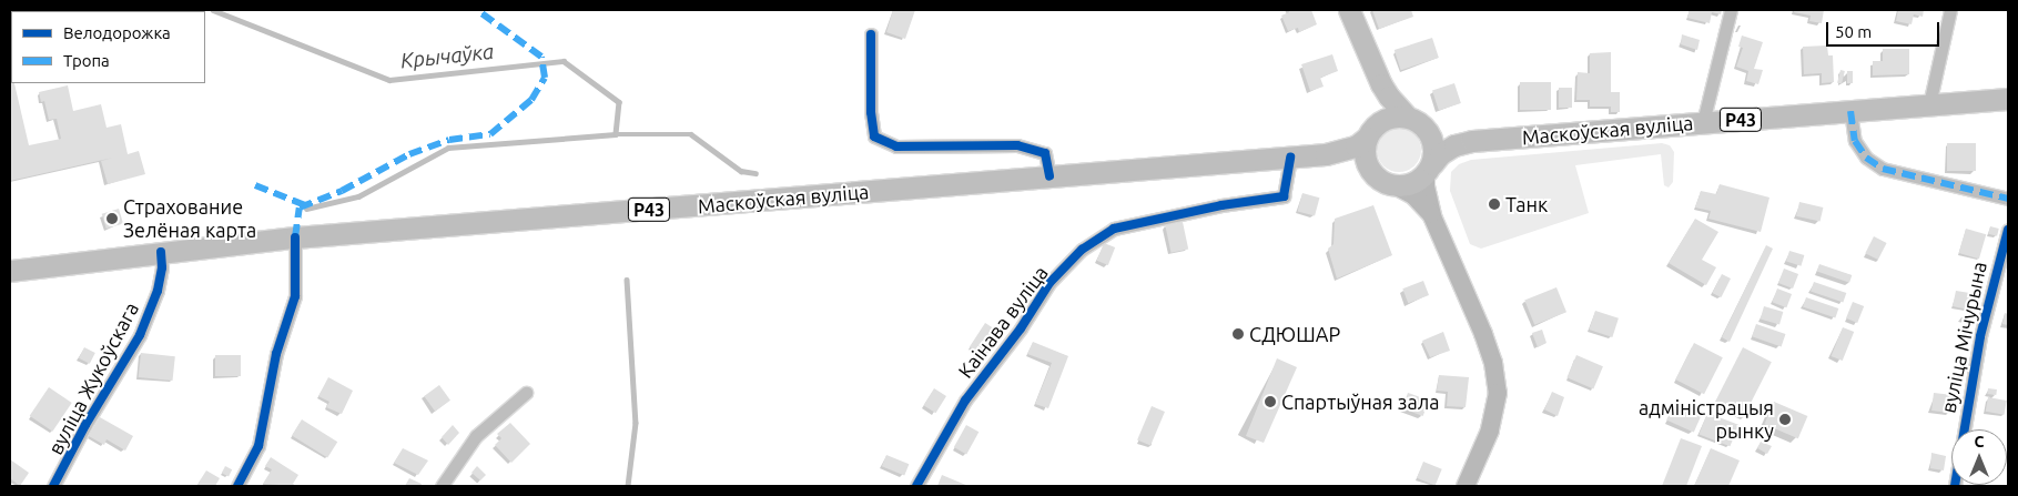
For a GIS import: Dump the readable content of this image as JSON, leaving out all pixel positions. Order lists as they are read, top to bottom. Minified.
{"streets":{"main road":["Р43","Маскоўская вуліца"],"street":["Каінава вуліца","вуліца Мічурына","вуліца Жукоўскага"]},"crossings":[["Р43","Маскоўская вуліца"],["Маскоўская вуліца","Каінава вуліца"],["Маскоўская вуліца","вуліца Жукоўскага"]],"water":["Крычаўка"],"places":["Танк","Страхование Зелёная карта","СДЮШАР","Спартыўная зала","адміністрацыя рынку"],"legend":["Велодорожка","Тропа"],"scale_bar":"50 m","north":"top"}
